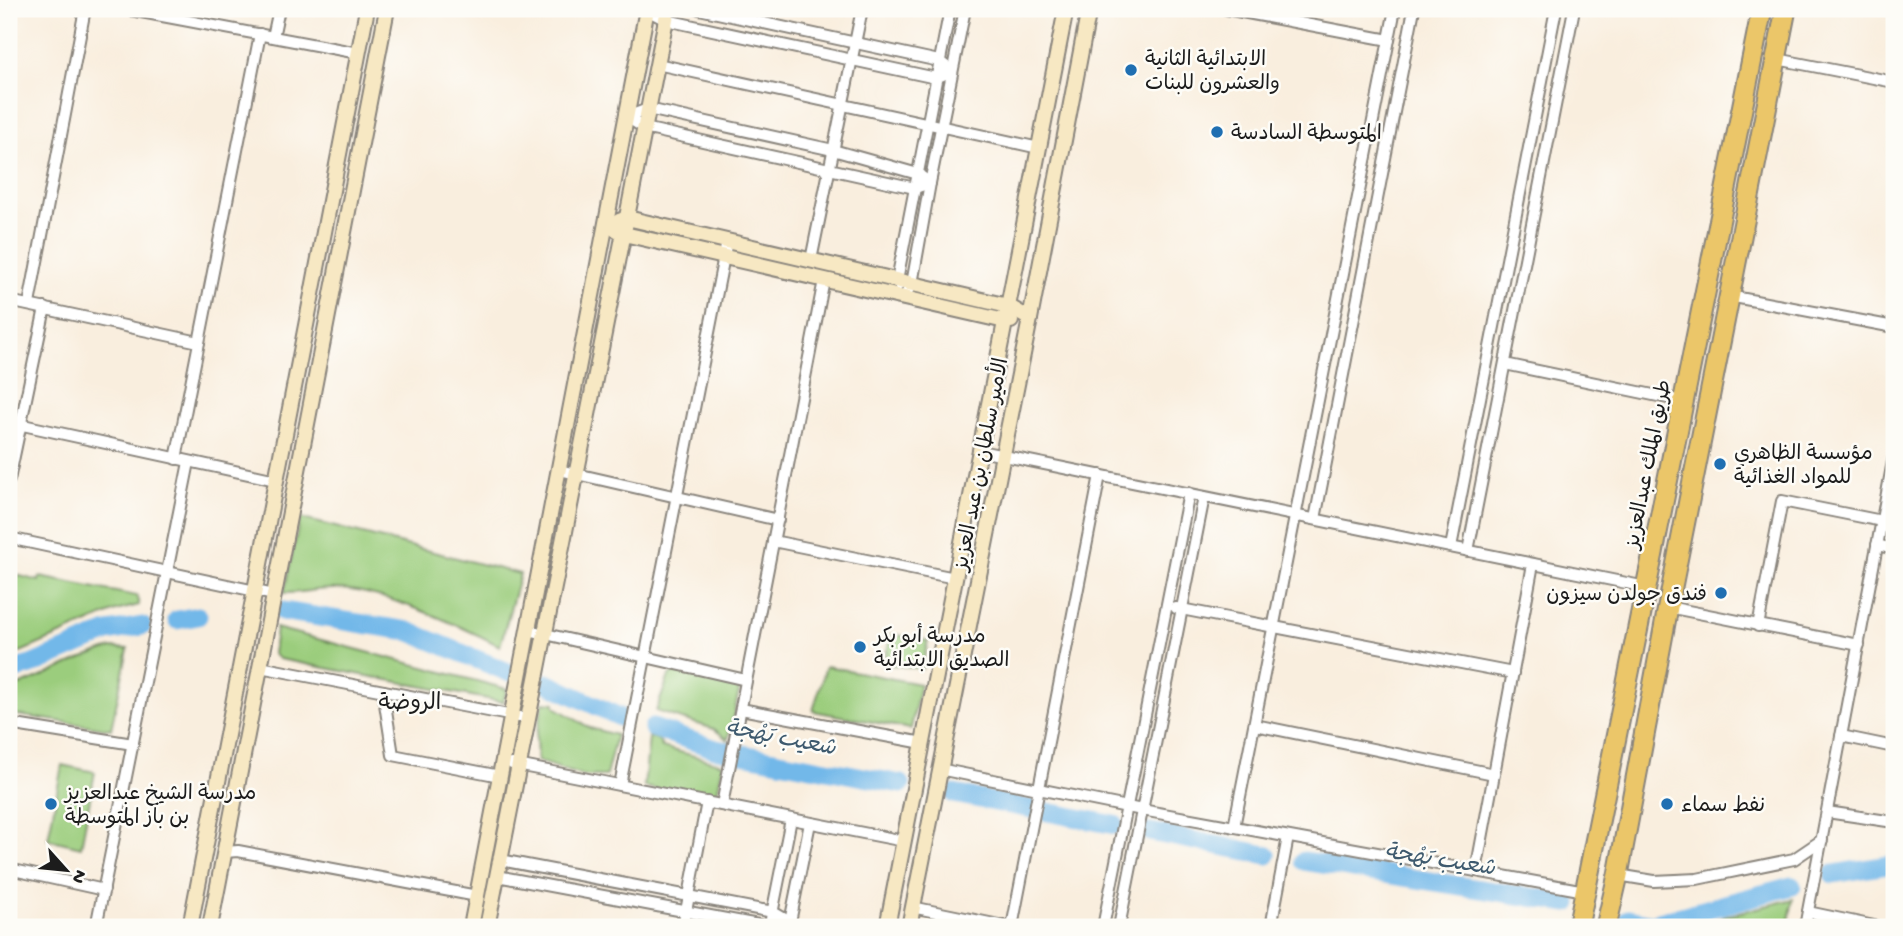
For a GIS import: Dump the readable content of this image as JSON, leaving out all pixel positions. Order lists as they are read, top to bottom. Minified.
{"streets":{"highway":["طريق الملك عبدالعزيز"],"street":["الأمير سلطان بن عبد العزيز"]},"districts":["الروضة"],"water":["شعيب بَهْجة"],"places":["الابتدائية الثانية والعشرون للبنات","المتوسطة السادسة","مؤسسة الظاهري للمواد الغذائية","فندق جولدن سيزون","مدرسة أبو بكر الصديق الابتدائية","مدرسة الشيخ عبدالعزيز بن باز المتوسطة","نفط سماء"],"north":"bottom right"}
